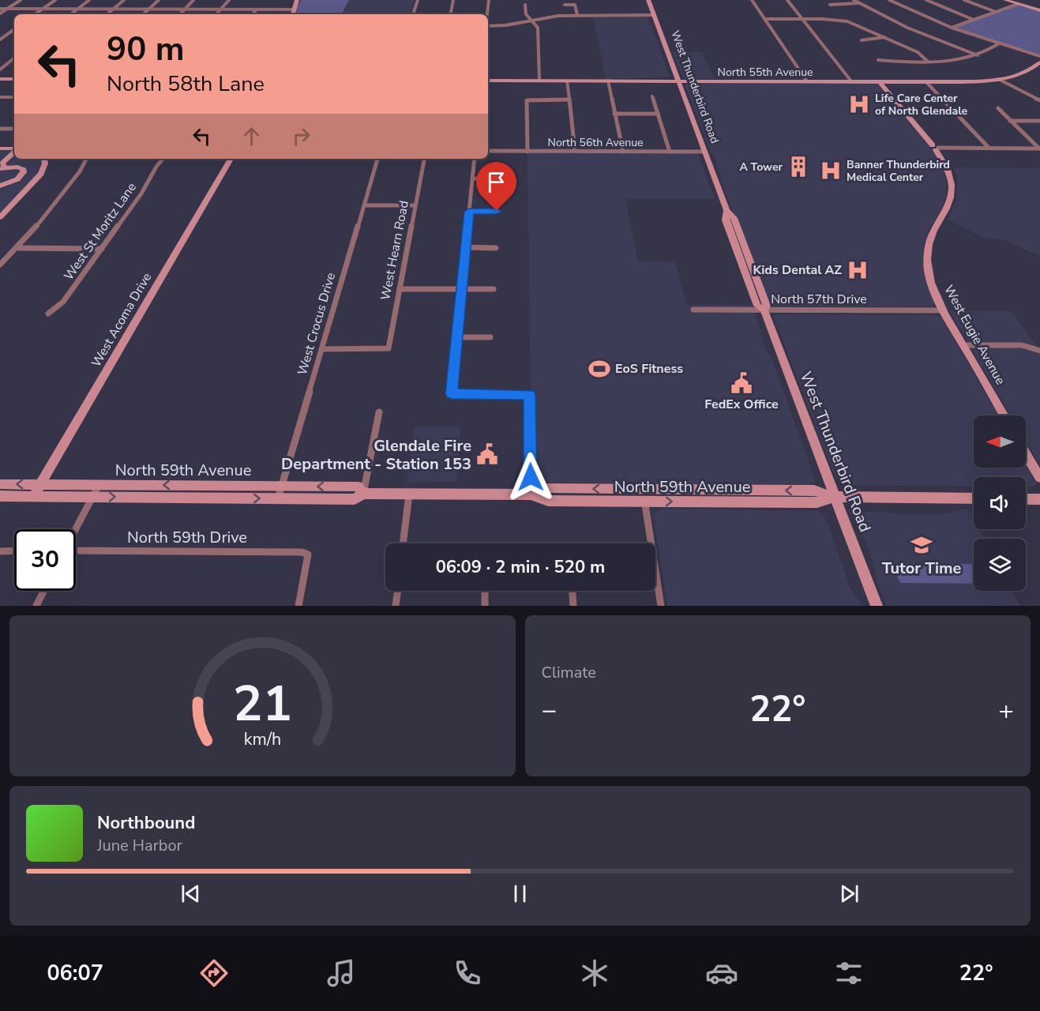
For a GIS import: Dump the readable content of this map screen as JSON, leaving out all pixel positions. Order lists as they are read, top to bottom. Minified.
{"streets":{"main road":["North 55th Avenue","West Thunderbird Road","West Acoma Drive","West Eugie Avenue","North 59th Avenue"],"street":["North 56th Avenue","West St Moritz Lane","West Hearn Road","North 57th Drive","West Crocus Drive","North 59th Drive"]},"crossings":[["North 55th Avenue","West Thunderbird Road"],["North 55th Avenue","West Eugie Avenue"],["West Thunderbird Road","North 56th Avenue"],["West Thunderbird Road","North 57th Drive"],["West Thunderbird Road","North 59th Avenue"],["West Hearn Road","West Crocus Drive"],["North 57th Drive","West Eugie Avenue"],["West Acoma Drive","North 59th Avenue"],["West Crocus Drive","North 59th Avenue"]],"places":{"hospital":["Life Care Center of North Glendale","Banner Thunderbird Medical Center","Kids Dental AZ"],"building":["A Tower"],"sports":["EoS Fitness"],"public building":["FedEx Office","Glendale Fire Department - Station 153"],"school or university":["Tutor Time"]},"north":"left","page":{"turn":["90 m","North 58th Lane"],"limit":"30","trip":"06:09 · 2 min · 520 m","tile":"Climate","heat":["−","22°","+"],"song":["Northbound","June Harbor"],"tabs":["06:07","22°"],"gauge":["21","km/h"]}}
